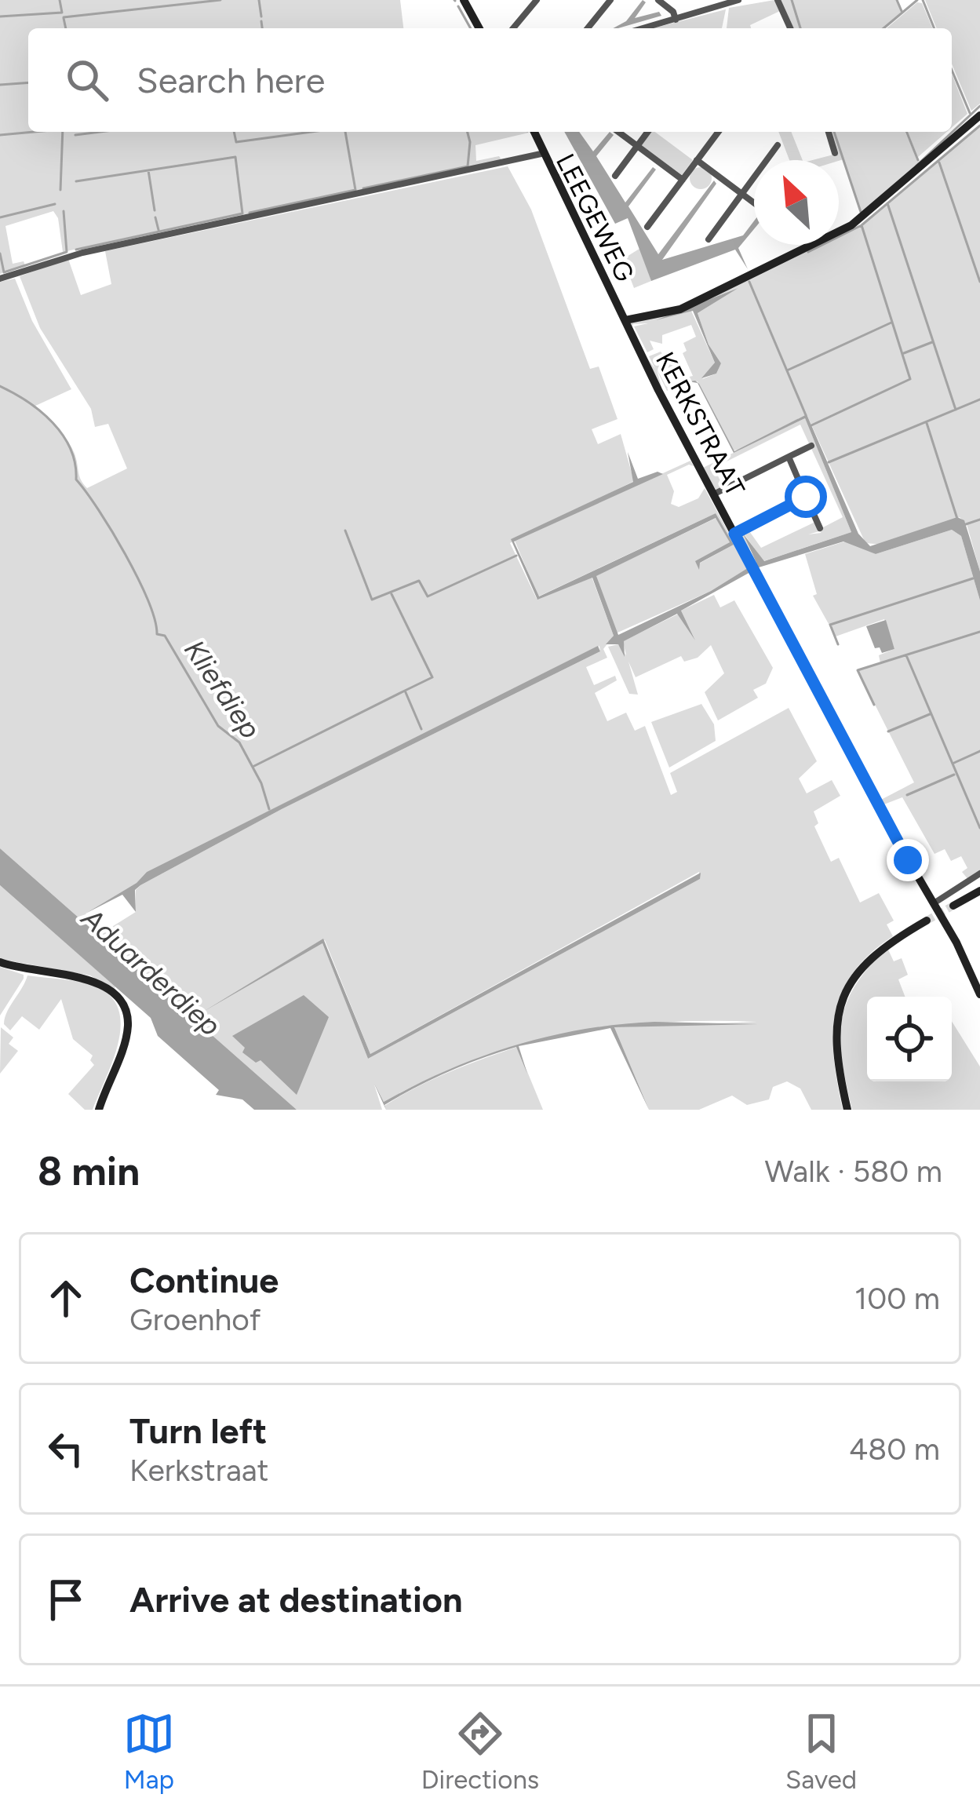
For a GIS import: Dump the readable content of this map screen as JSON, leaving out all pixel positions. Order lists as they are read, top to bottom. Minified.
{"streets":{"street":["LEEGEWEG","KERKSTRAAT"]},"crossings":[["LEEGEWEG","KERKSTRAAT"]],"water":["Kliefdiep","Aduarderdiep"],"north":"top left","page":{"search":"Search here","heading":["8 min","Walk · 580 m"],"list":[["Continue","Groenhof","100 m"],["Turn left","Kerkstraat","480 m"],"Arrive at destination"],"nav":["Map","Directions","Saved"]}}
